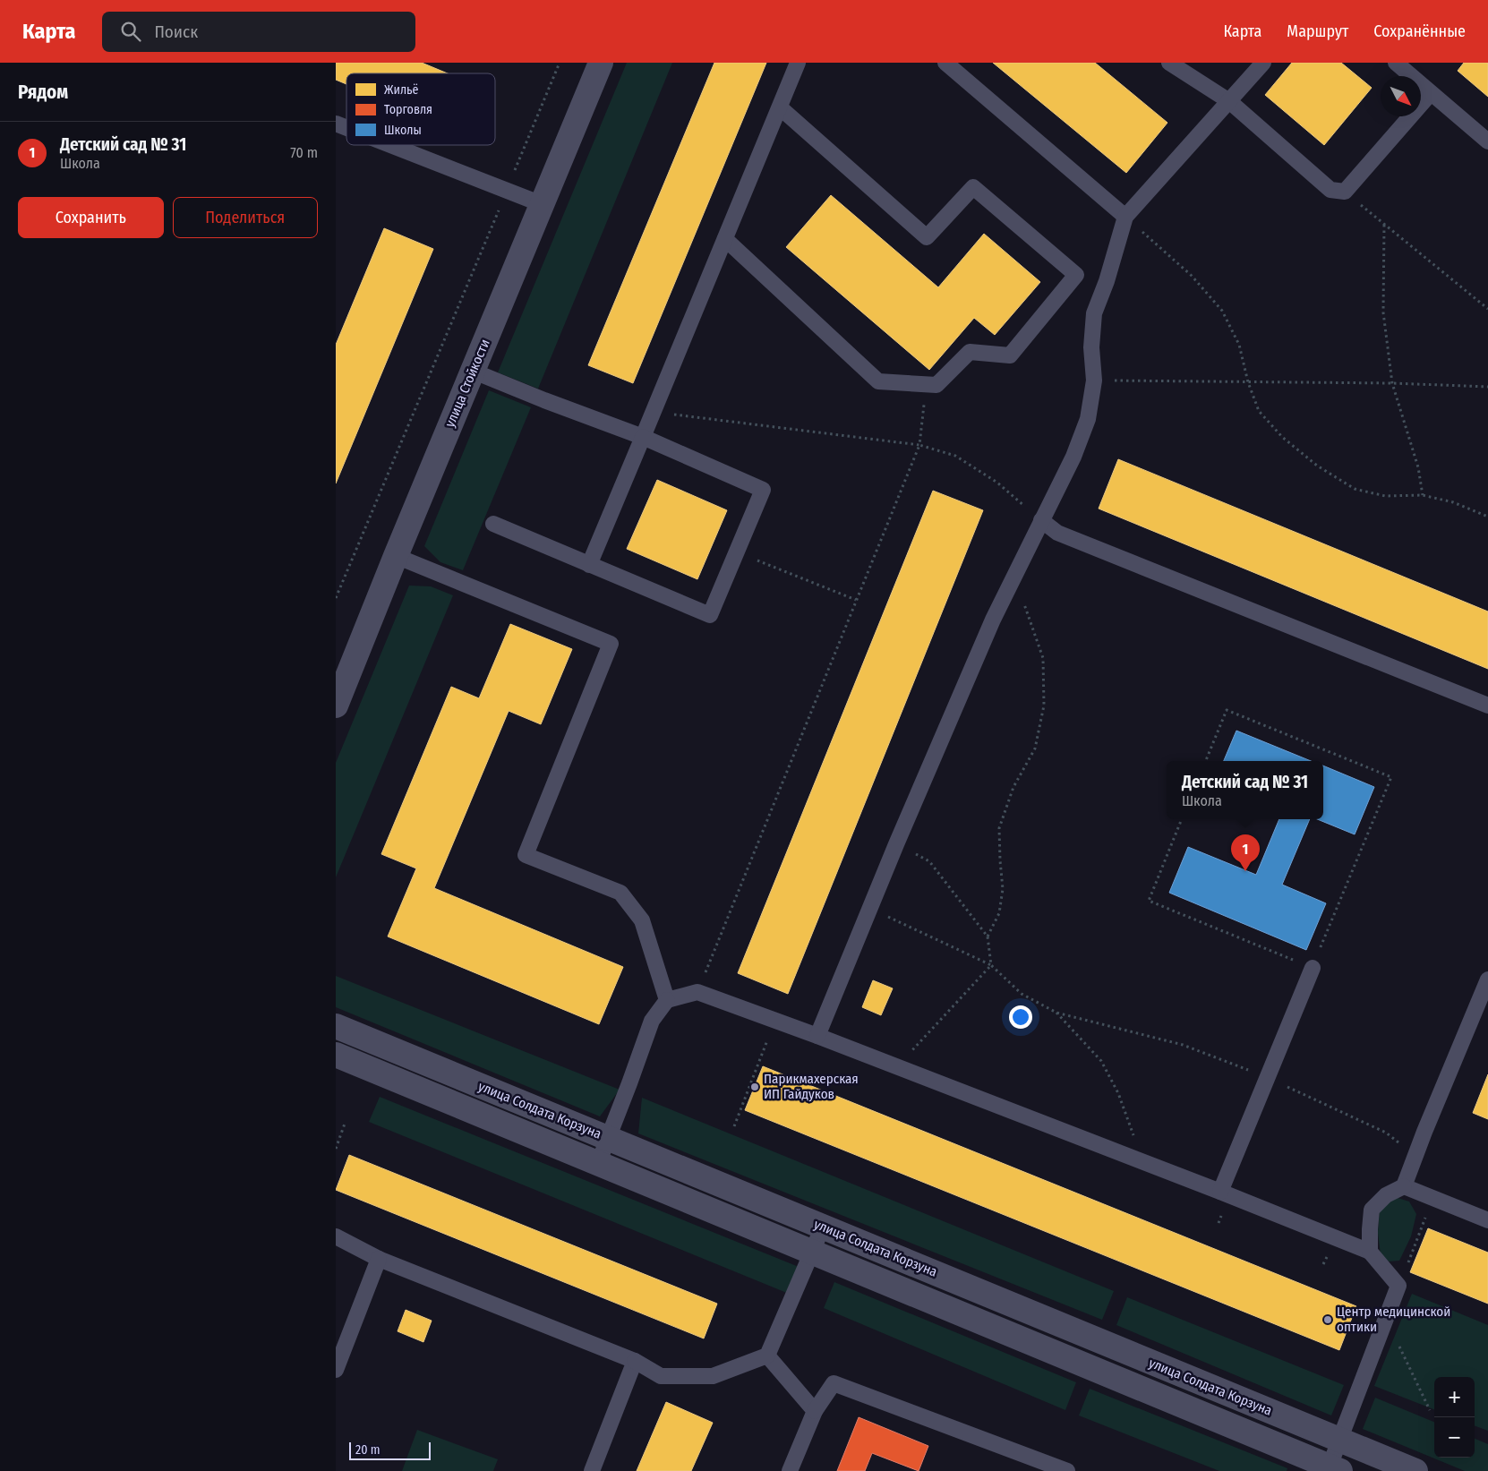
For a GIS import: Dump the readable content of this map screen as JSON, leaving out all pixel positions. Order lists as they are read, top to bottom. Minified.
{"streets":{"street":["улица Стойкости","улица Солдата Корзуна"]},"places":["Парикмахерская ИП Гайдуков","Центр медицинской оптики"],"legend":["Жильё","Торговля","Школы"],"scale_bar":"20 m","north":"bottom right","page":{"header":"Карта","search":"Поиск","nav":["Карта","Маршрут","Сохранённые"],"heading":"Рядом","list":[{"mark":"1","name":"Детский сад № 31","note":"Школа","value":"70 m"}],"buttons":["Сохранить","Поделиться"],"popup":["Детский сад № 31","Школа"],"pins":"1","map_buttons":["+","−"],"scale":"20 m"}}
